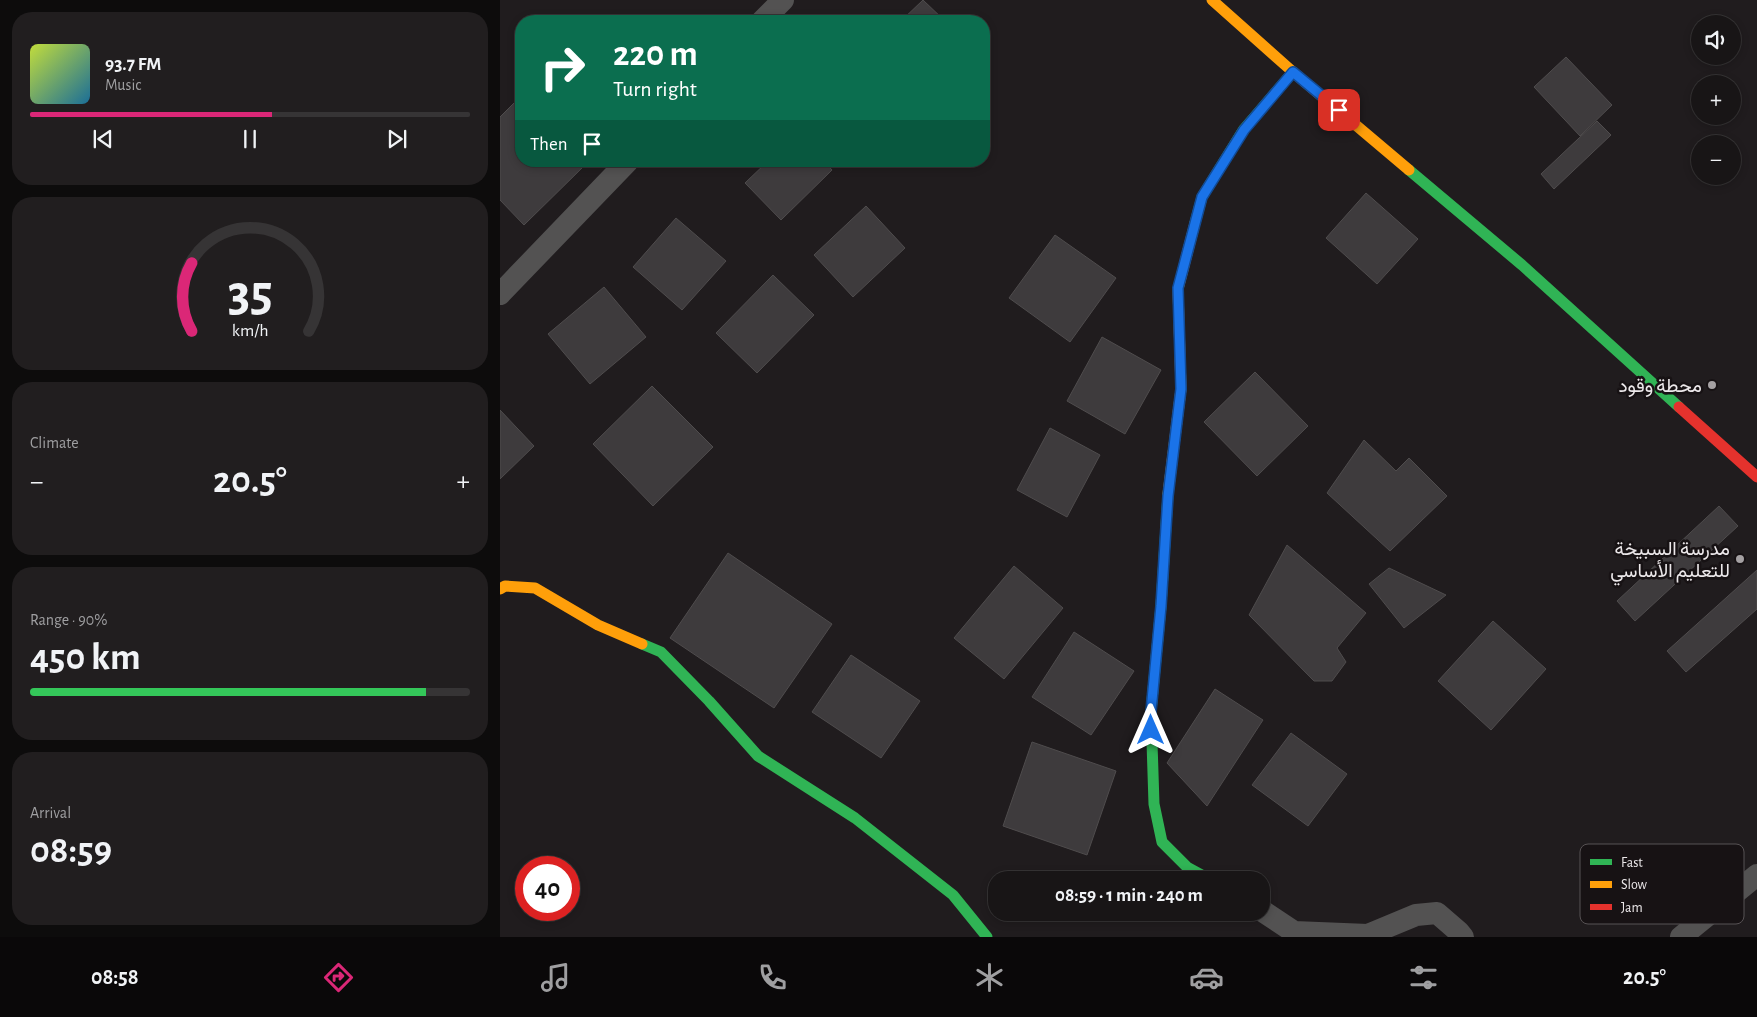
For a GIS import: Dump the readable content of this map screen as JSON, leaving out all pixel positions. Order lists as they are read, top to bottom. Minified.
{"places":["محطة وقود","مدرسة السبيخة للتعليم الأساسي"],"legend":["Fast","Slow","Jam"],"page":{"map_buttons":["+","−"],"turn":["220 m","Turn right"],"song":["93.7 FM","Music"],"then":"Then","tile":["Climate",["Range · 90%","450 km"],["Arrival","08:59"]],"heat":["−","20.5°","+"],"limit":"40","trip":"08:59 · 1 min · 240 m","tabs":["08:58","20.5°"],"gauge":["35","km/h"]}}
